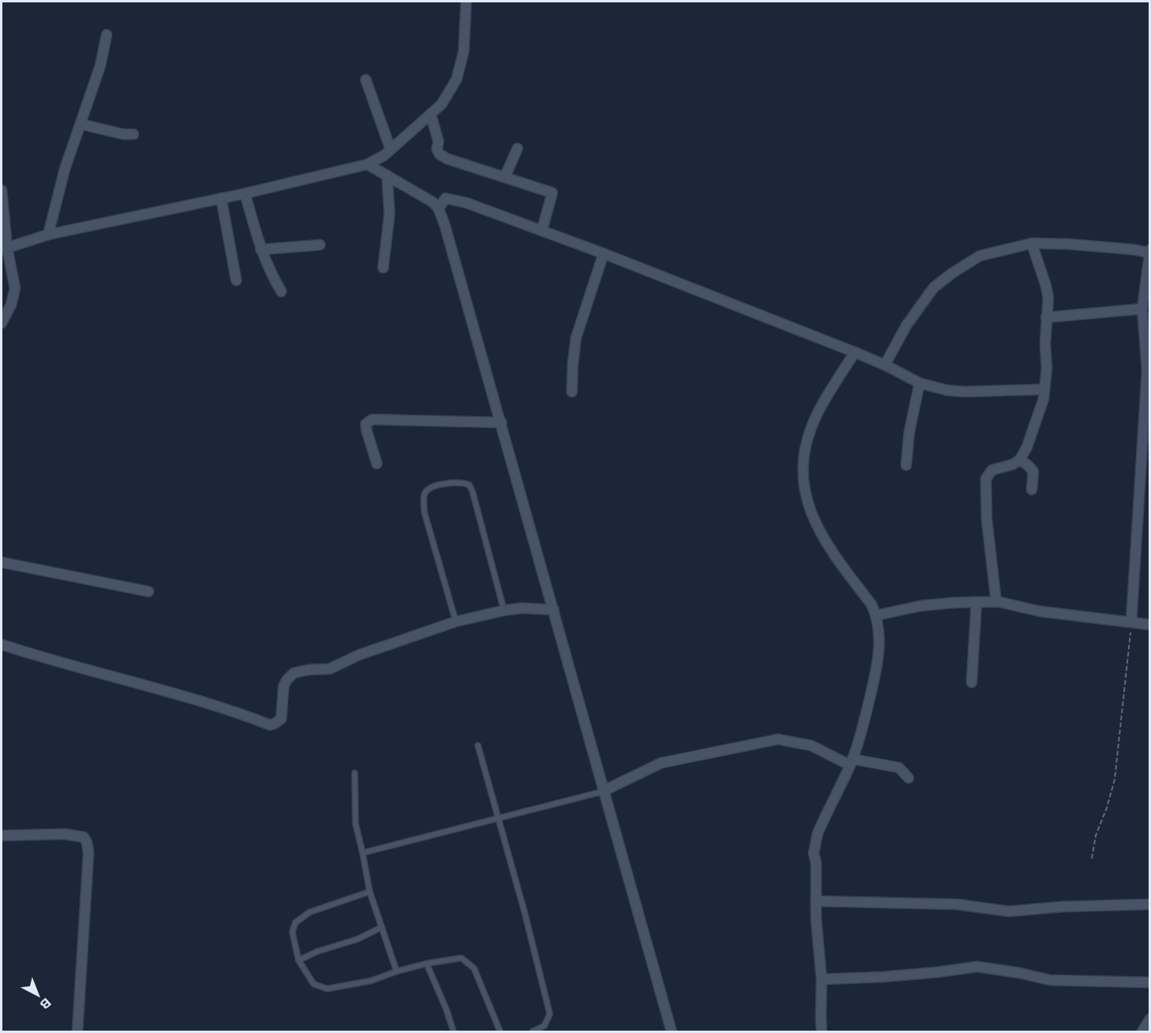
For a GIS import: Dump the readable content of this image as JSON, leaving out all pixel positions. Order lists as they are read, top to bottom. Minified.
{"north":"bottom right"}
